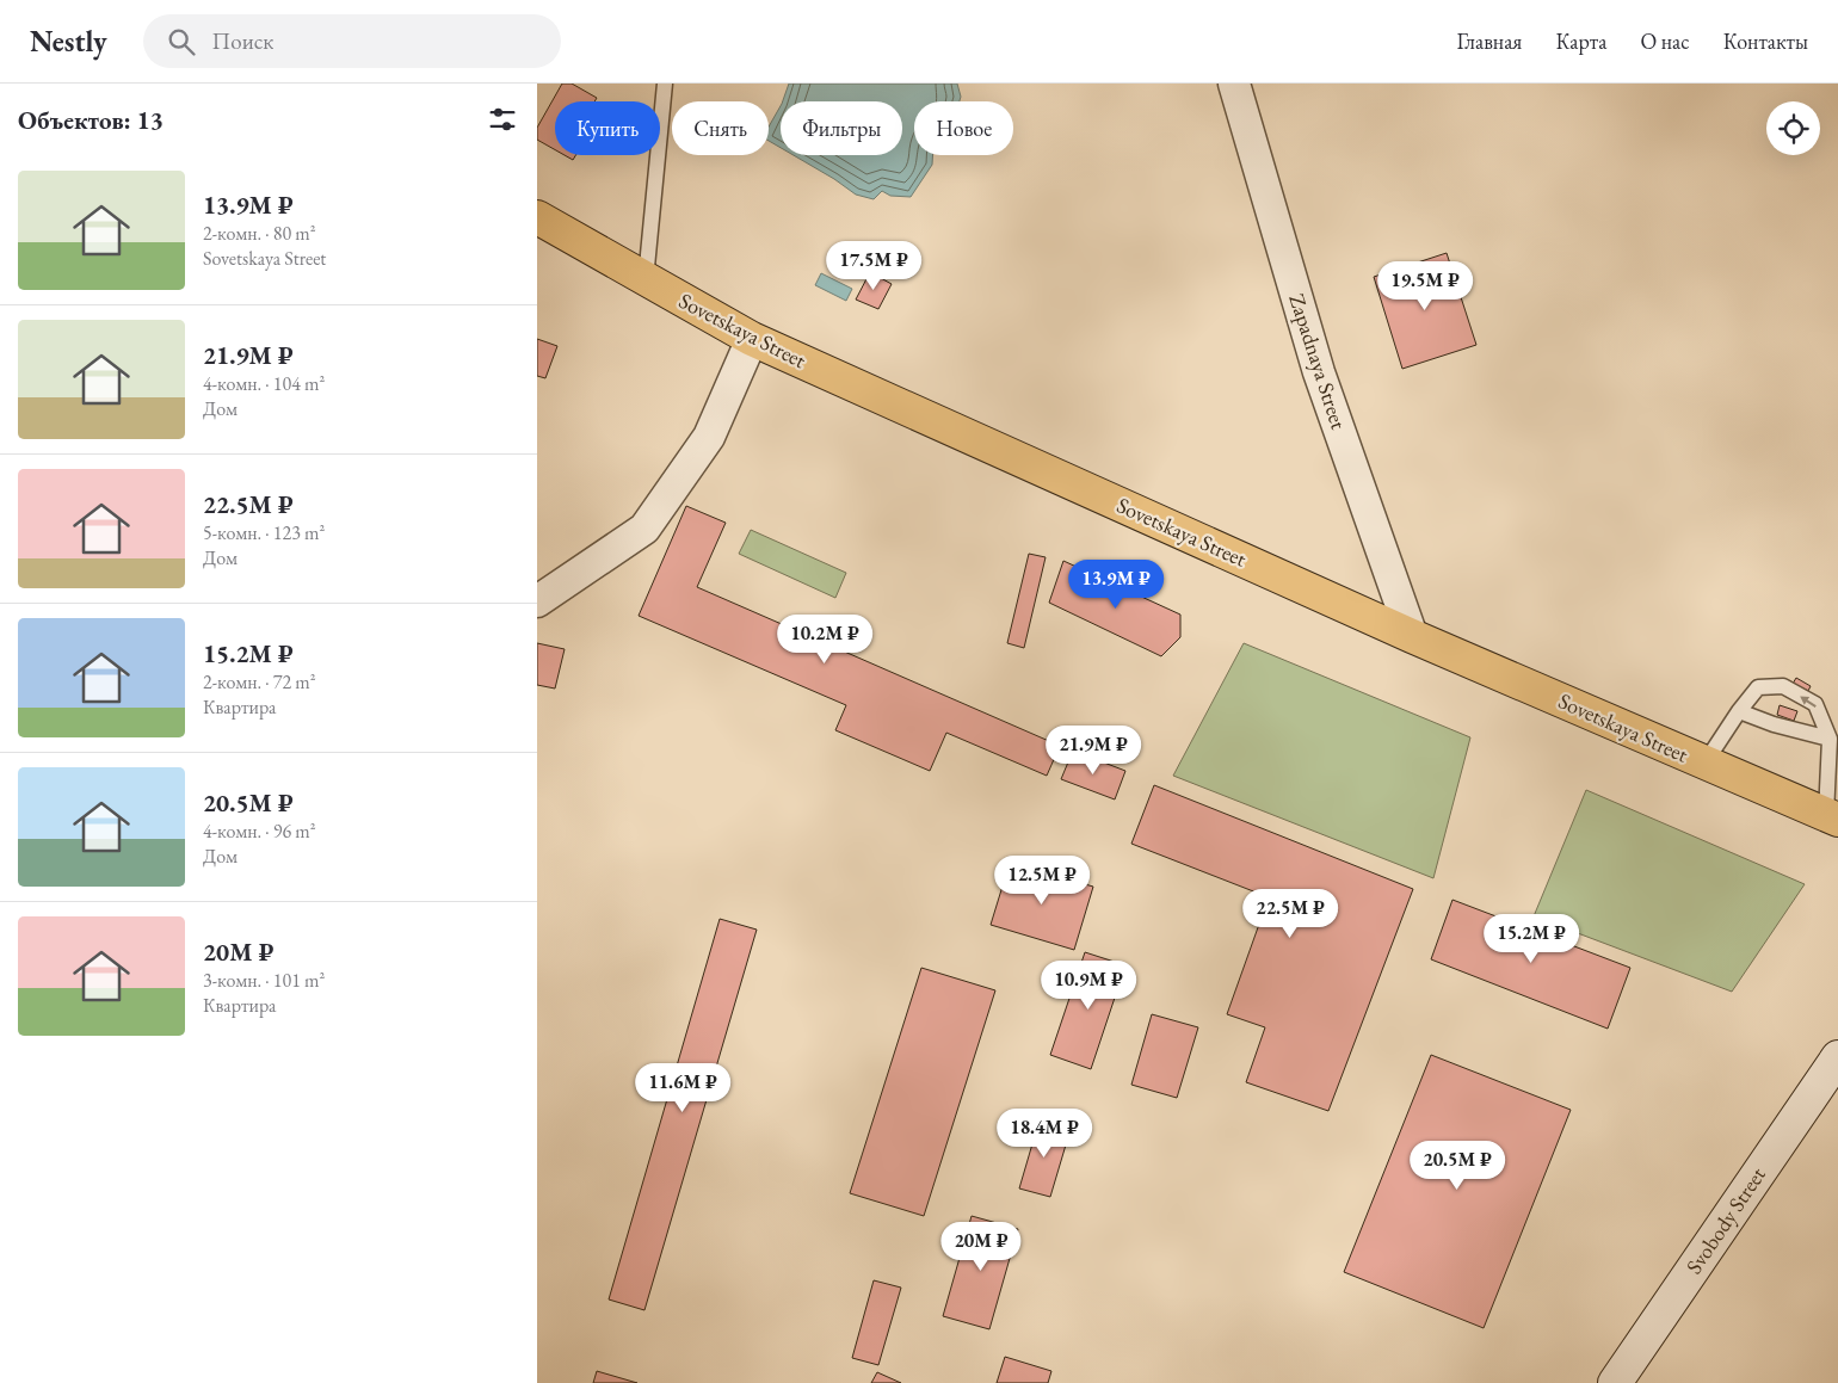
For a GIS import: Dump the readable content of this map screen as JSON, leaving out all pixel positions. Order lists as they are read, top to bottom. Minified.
{"streets":{"highway":["Sovetskaya Street"],"street":["Zapadnaya Street","Svobody Street"]},"crossings":[["Sovetskaya Street","Zapadnaya Street"]],"page":{"header":"Nestly","search":"Поиск","nav":["Главная","Карта","О нас","Контакты"],"heading":"Объектов: 13","chip":["Купить","Снять","Фильтры","Новое"],"list":[{"name":"13.9M ₽","note":"2-комн. · 80 m² · Sovetskaya Street"},{"name":"21.9M ₽","note":"4-комн. · 104 m² · Дом"},{"name":"22.5M ₽","note":"5-комн. · 123 m² · Дом"},{"name":"15.2M ₽","note":"2-комн. · 72 m² · Квартира"},{"name":"20.5M ₽","note":"4-комн. · 96 m² · Дом"},{"name":"20M ₽","note":"3-комн. · 101 m² · Квартира"}],"price":["17.5M ₽","19.5M ₽","13.9M ₽","10.2M ₽","21.9M ₽","12.5M ₽","22.5M ₽","15.2M ₽","10.9M ₽","11.6M ₽","18.4M ₽","20.5M ₽","20M ₽"]}}
